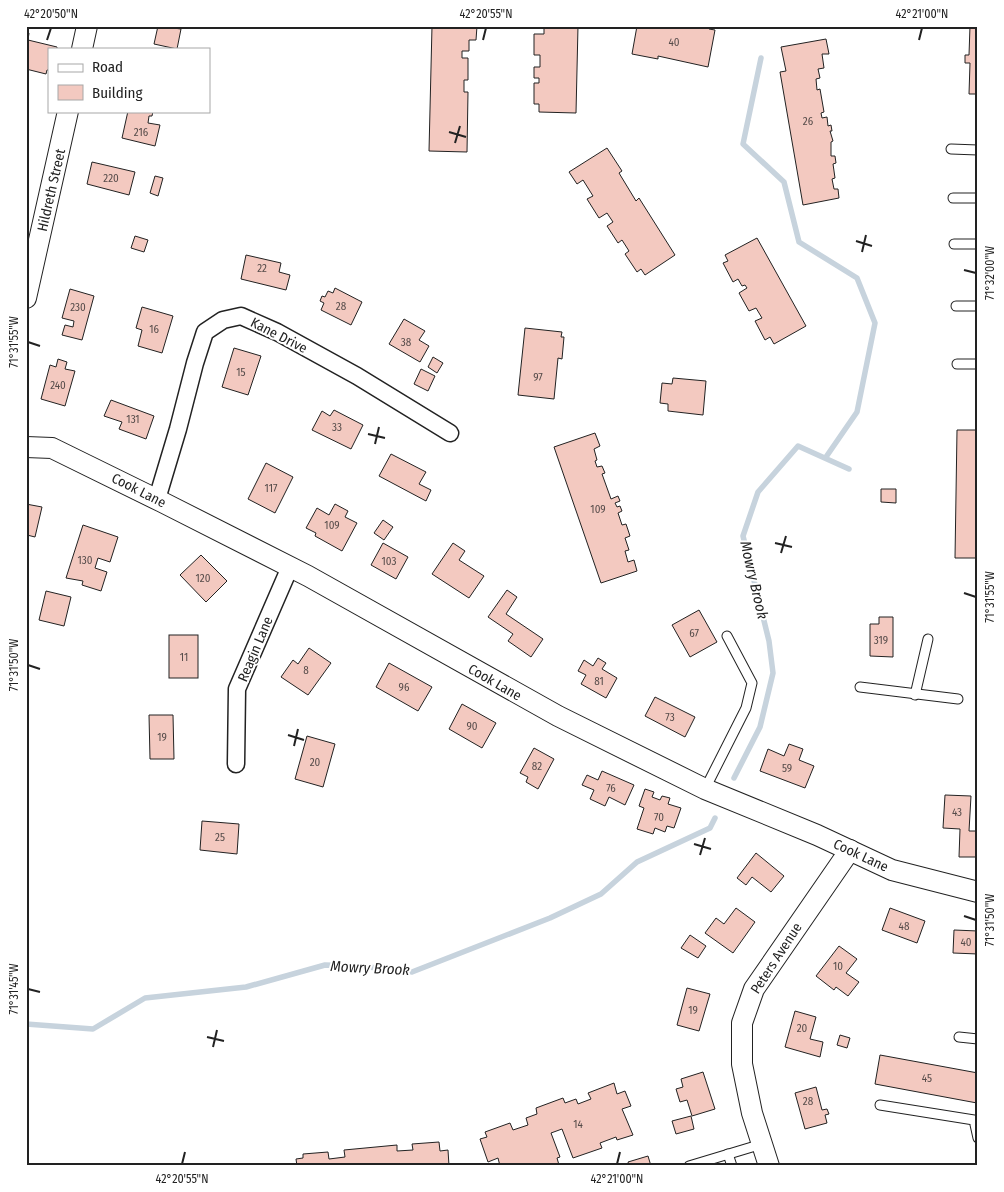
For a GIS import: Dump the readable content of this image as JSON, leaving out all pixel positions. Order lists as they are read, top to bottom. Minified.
{"streets":{"street":["Hildreth Street","Kane Drive","Cook Lane","Reagin Lane","Peters Avenue"]},"crossings":[["Kane Drive","Cook Lane"],["Cook Lane","Reagin Lane"],["Cook Lane","Peters Avenue"]],"water":["Mowry Brook"],"house_numbers":["40","26","216","220","22","28","230","16","38","15","97","240","131","33","117","109","109","130","103","120","67","319","11","8","81","96","73","90","19","20","82","59","76","43","70","25","48","40","10","19","20","45","28","14"],"legend":["Road","Building"],"coordinates":["42°20'50\"N","42°20'55\"N","42°21'00\"N","71°32'00\"W","71°31'55\"W","71°31'50\"W","71°31'45\"W"]}
